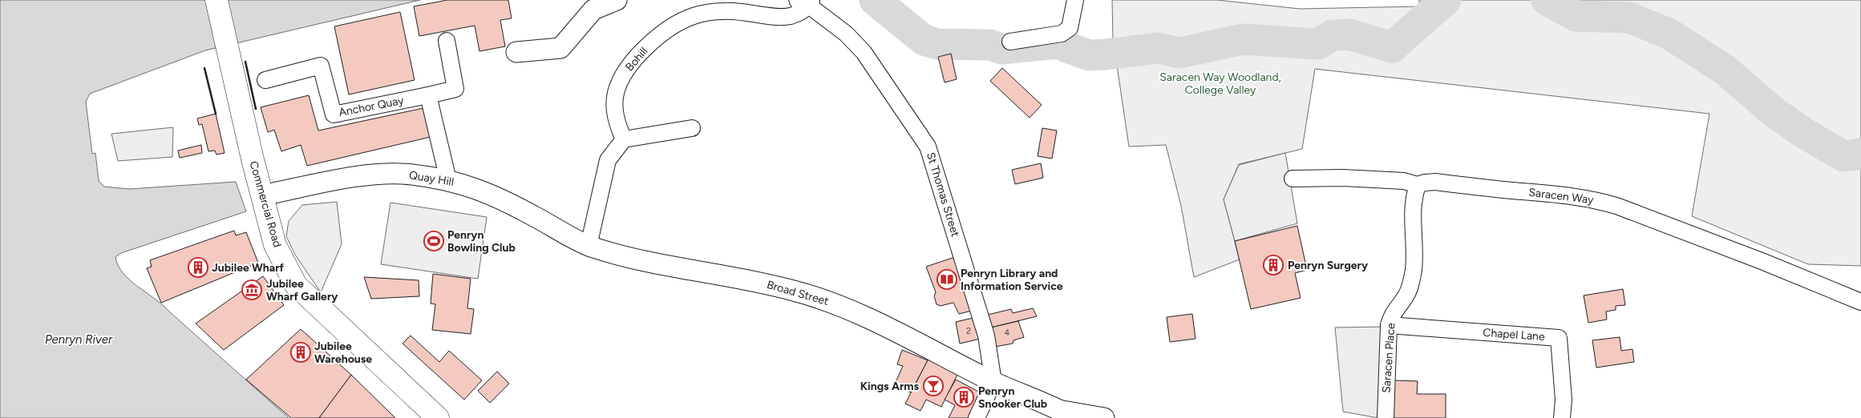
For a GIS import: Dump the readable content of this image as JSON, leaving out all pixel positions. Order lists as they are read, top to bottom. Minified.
{"streets":{"main road":["Commercial Road"],"street":["Bohill","Anchor Quay","Quay Hill","St Thomas Street","Saracen Way","Broad Street","Chapel Lane","Saracen Place"]},"crossings":[["Bohill","St Thomas Street"],["Quay Hill","Commercial Road"],["Quay Hill","Broad Street"],["St Thomas Street","Broad Street"],["Saracen Way","Saracen Place"],["Chapel Lane","Saracen Place"]],"water":["Penryn River"],"parks":["Saracen Way Woodland, College Valley"],"places":{"sports":["Penryn Bowling Club"],"building":["Penryn Surgery","Jubilee Wharf","Jubilee Warehouse","Penryn Snooker Club"],"library":["Penryn Library and Information Service"],"museum":["Jubilee Wharf Gallery"],"bar":["Kings Arms"]},"house_numbers":["2","4"]}
